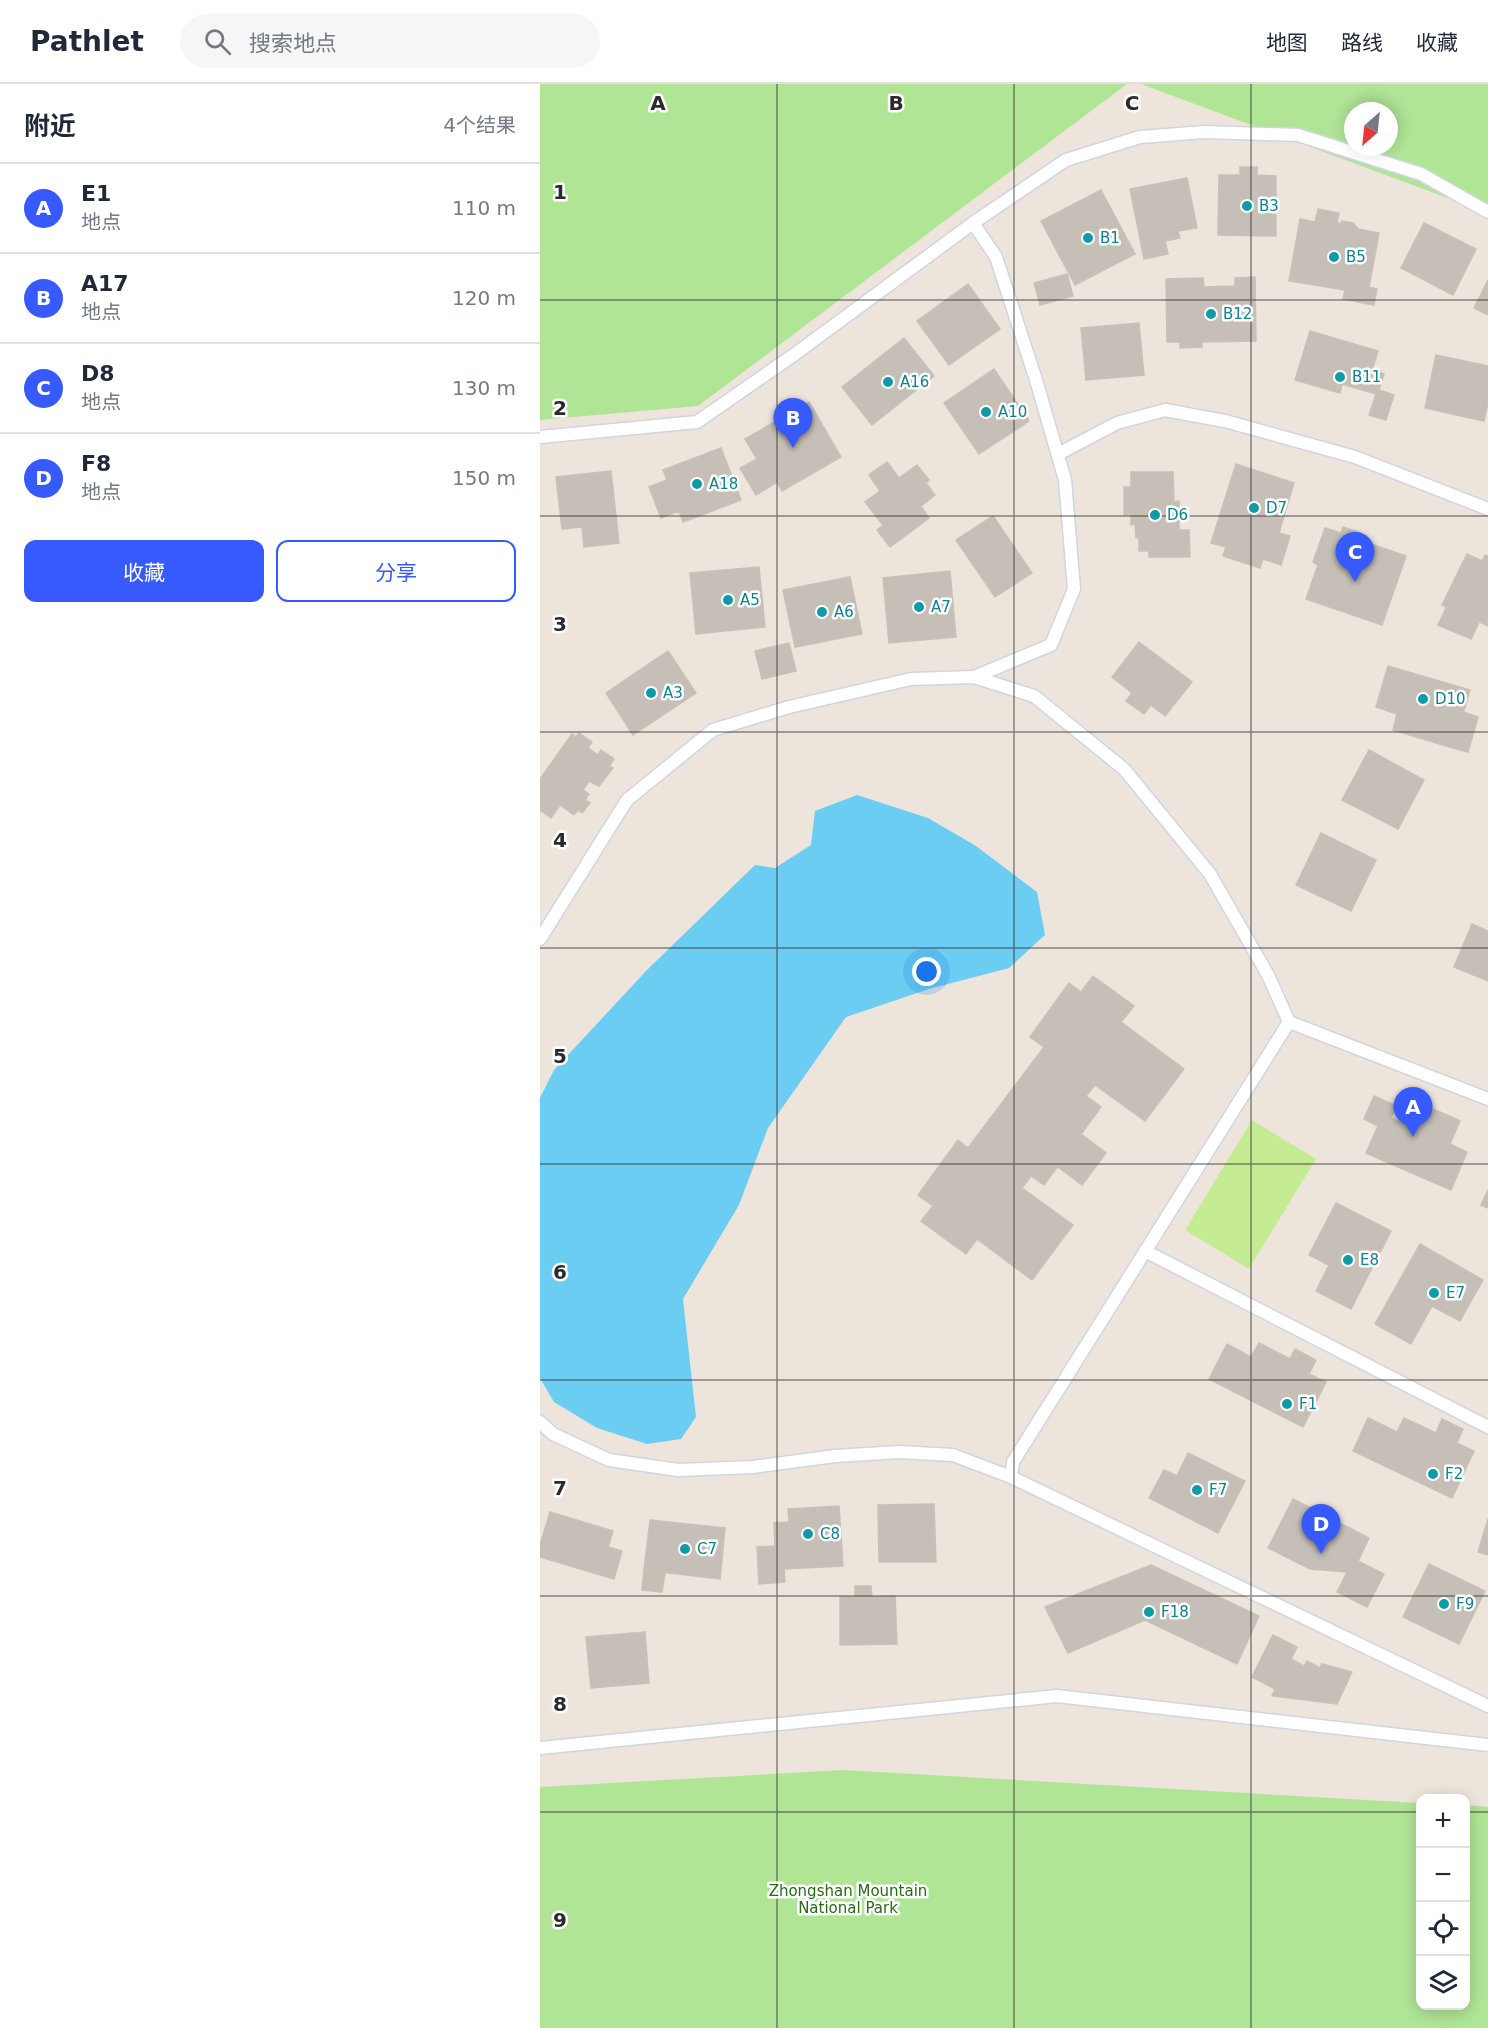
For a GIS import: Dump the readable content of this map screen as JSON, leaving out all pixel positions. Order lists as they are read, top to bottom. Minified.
{"parks":["Zhongshan Mountain National Park"],"places":["B3","B1","B5","B12","B11","A16","A10","A18","D7","D6","A5","A7","A6","A3","D10","E8","E7","F1","F2","F7","C8","C7","F9","F18"],"north":"bottom left","page":{"header":"Pathlet","search":"搜索地点","nav":["地图","路线","收藏"],"heading":["附近","4个结果"],"list":[{"mark":"A","name":"E1","note":"地点","value":"110 m"},{"mark":"B","name":"A17","note":"地点","value":"120 m"},{"mark":"C","name":"D8","note":"地点","value":"130 m"},{"mark":"D","name":"F8","note":"地点","value":"150 m"}],"pins":["B","C","A","D"],"buttons":["收藏","分享"],"map_buttons":["+","−"]},"grid":{"columns":["A","B","C"],"rows":["1","2","3","4","5","6","7","8","9"]}}
